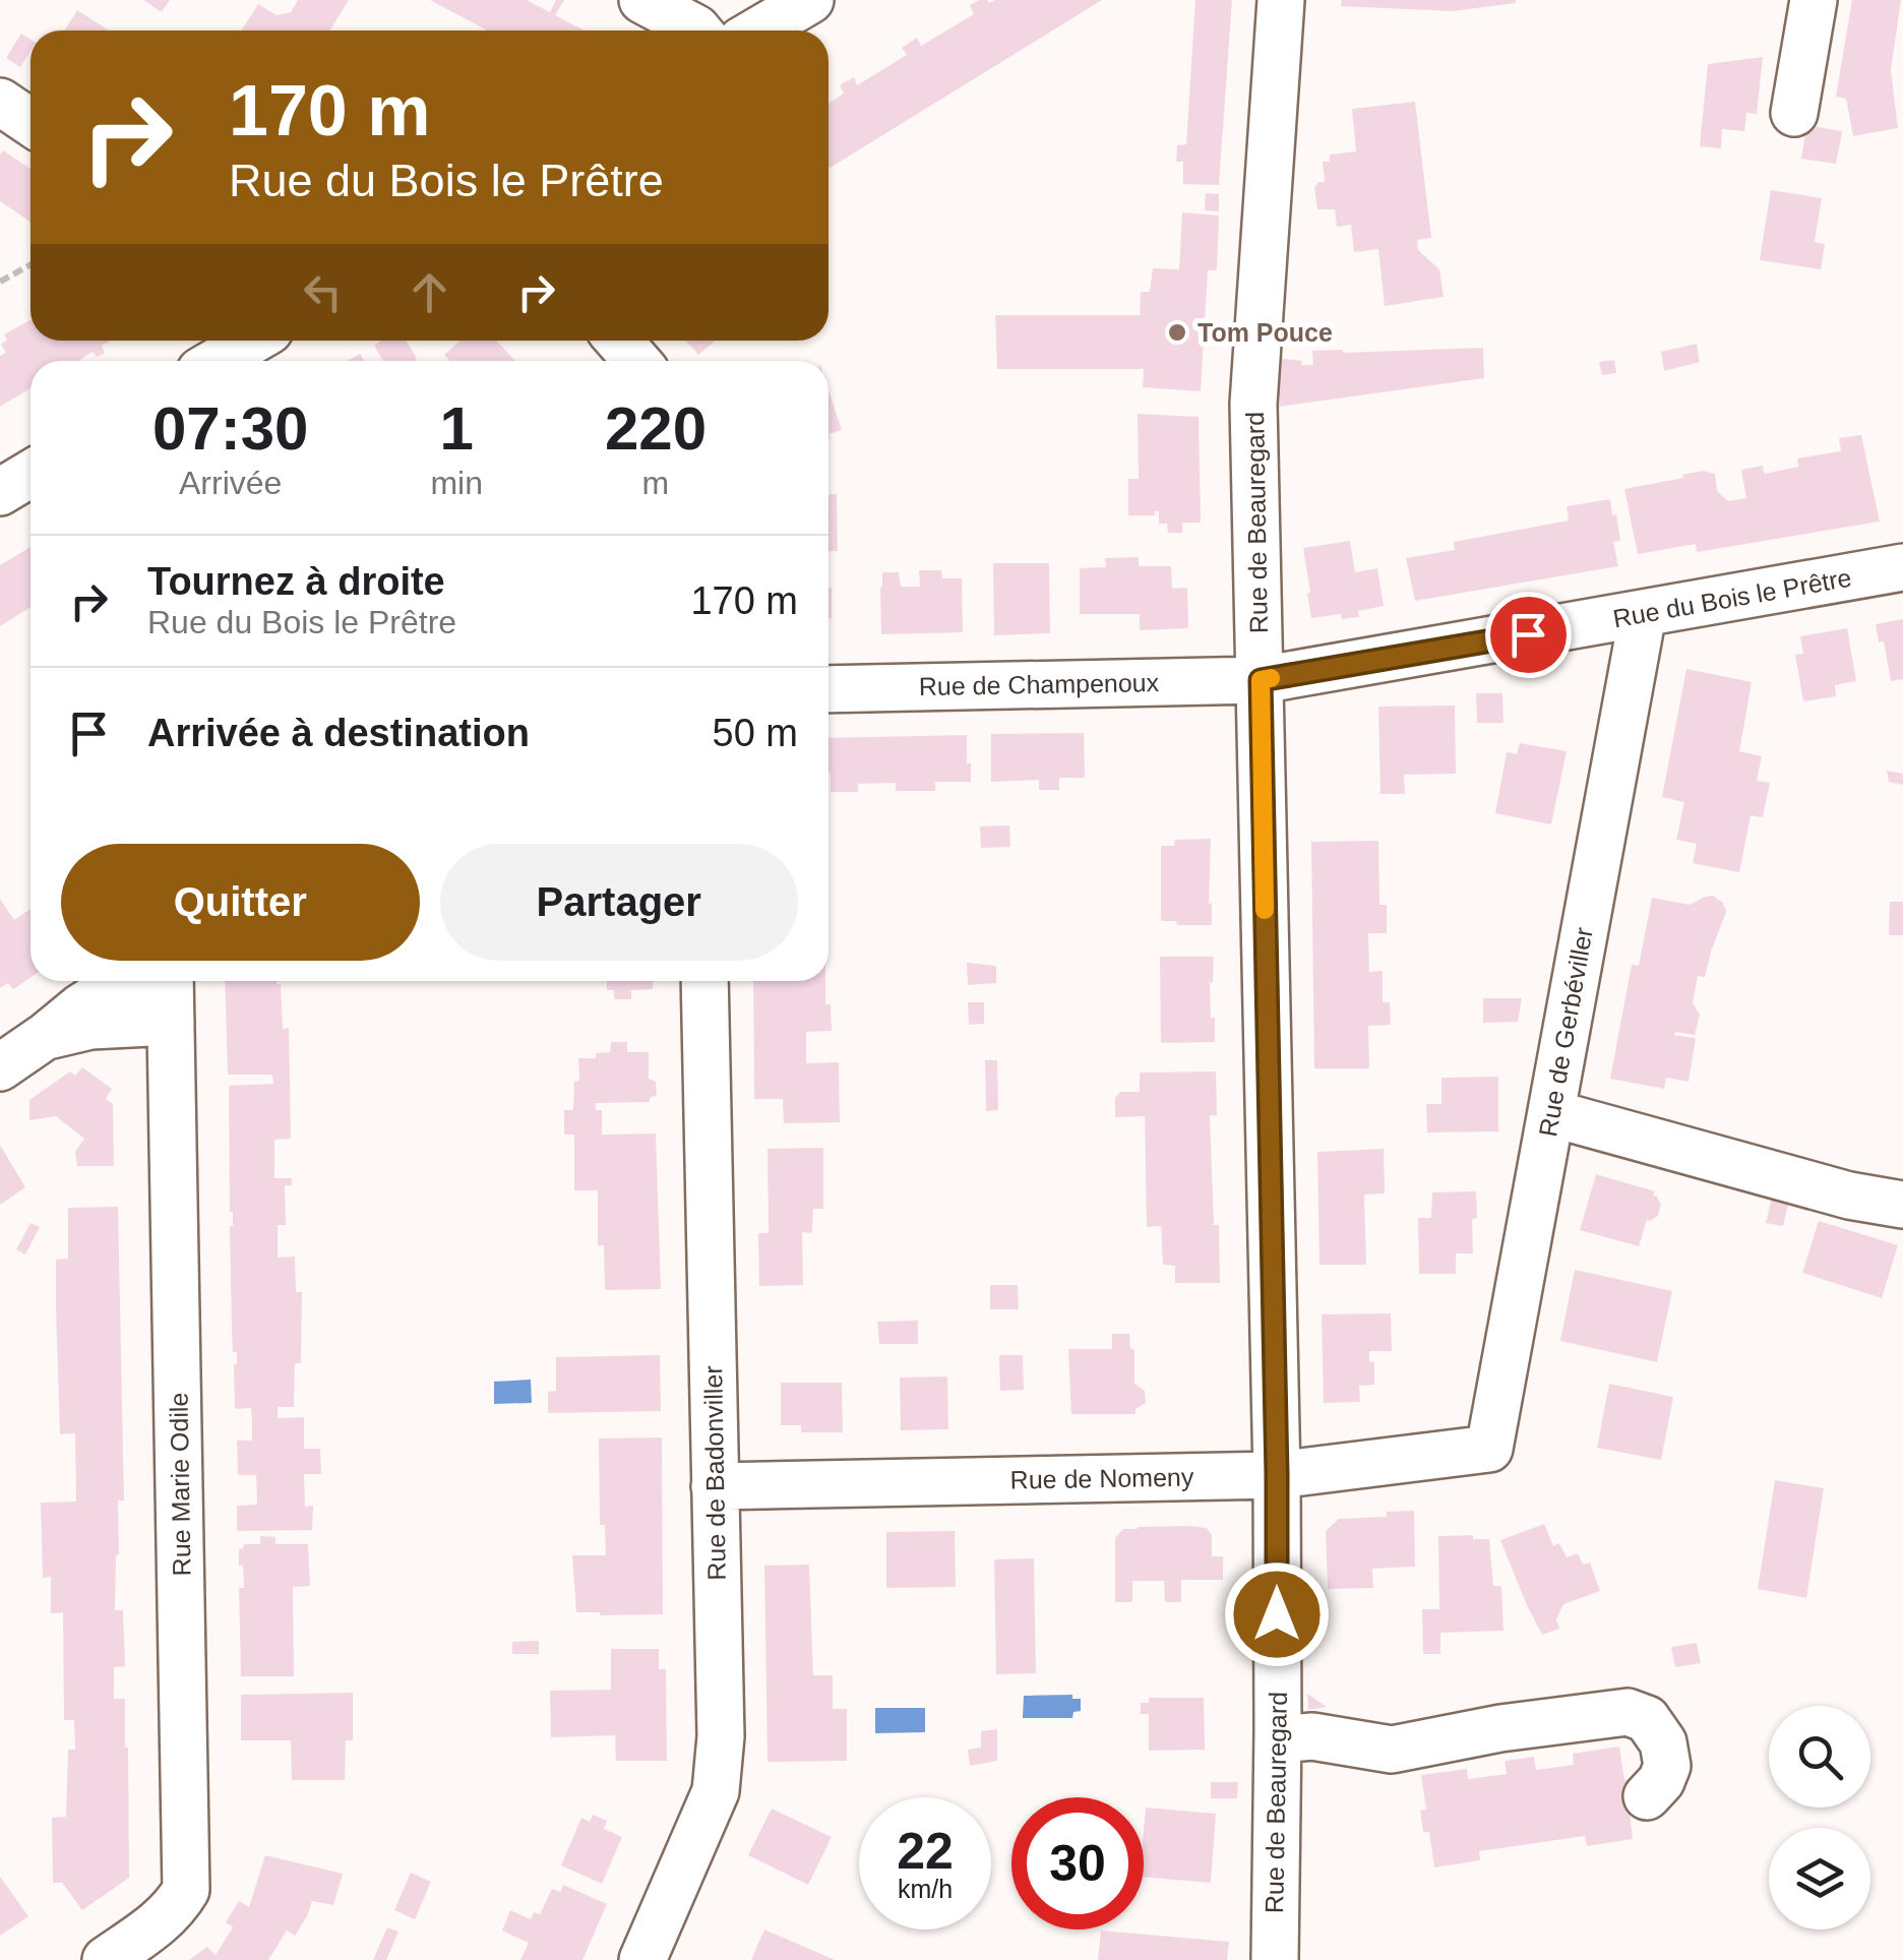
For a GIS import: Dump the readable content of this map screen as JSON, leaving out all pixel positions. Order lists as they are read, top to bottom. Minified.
{"streets":{"street":["Rue de Beauregard","Rue du Bois le Prêtre","Rue de Champenoux","Rue de Gerbéviller","Rue de Badonviller","Rue de Nomeny","Rue Marie Odile"]},"crossings":[["Rue de Beauregard","Rue du Bois le Prêtre"],["Rue de Beauregard","Rue de Champenoux"],["Rue de Beauregard","Rue de Nomeny"],["Rue du Bois le Prêtre","Rue de Champenoux"],["Rue du Bois le Prêtre","Rue de Gerbéviller"],["Rue de Gerbéviller","Rue de Nomeny"],["Rue de Badonviller","Rue de Nomeny"]],"places":["Tom Pouce"],"page":{"turn":["170 m","Rue du Bois le Prêtre"],"eta":["07:30","Arrivée","1","min","220","m"],"list":[{"name":"Tournez à droite","note":"Rue du Bois le Prêtre","value":"170 m"},{"name":"Arrivée à destination","value":"50 m"}],"buttons":["Quitter","Partager"],"speed":"22 km/h","limit":"30"}}
